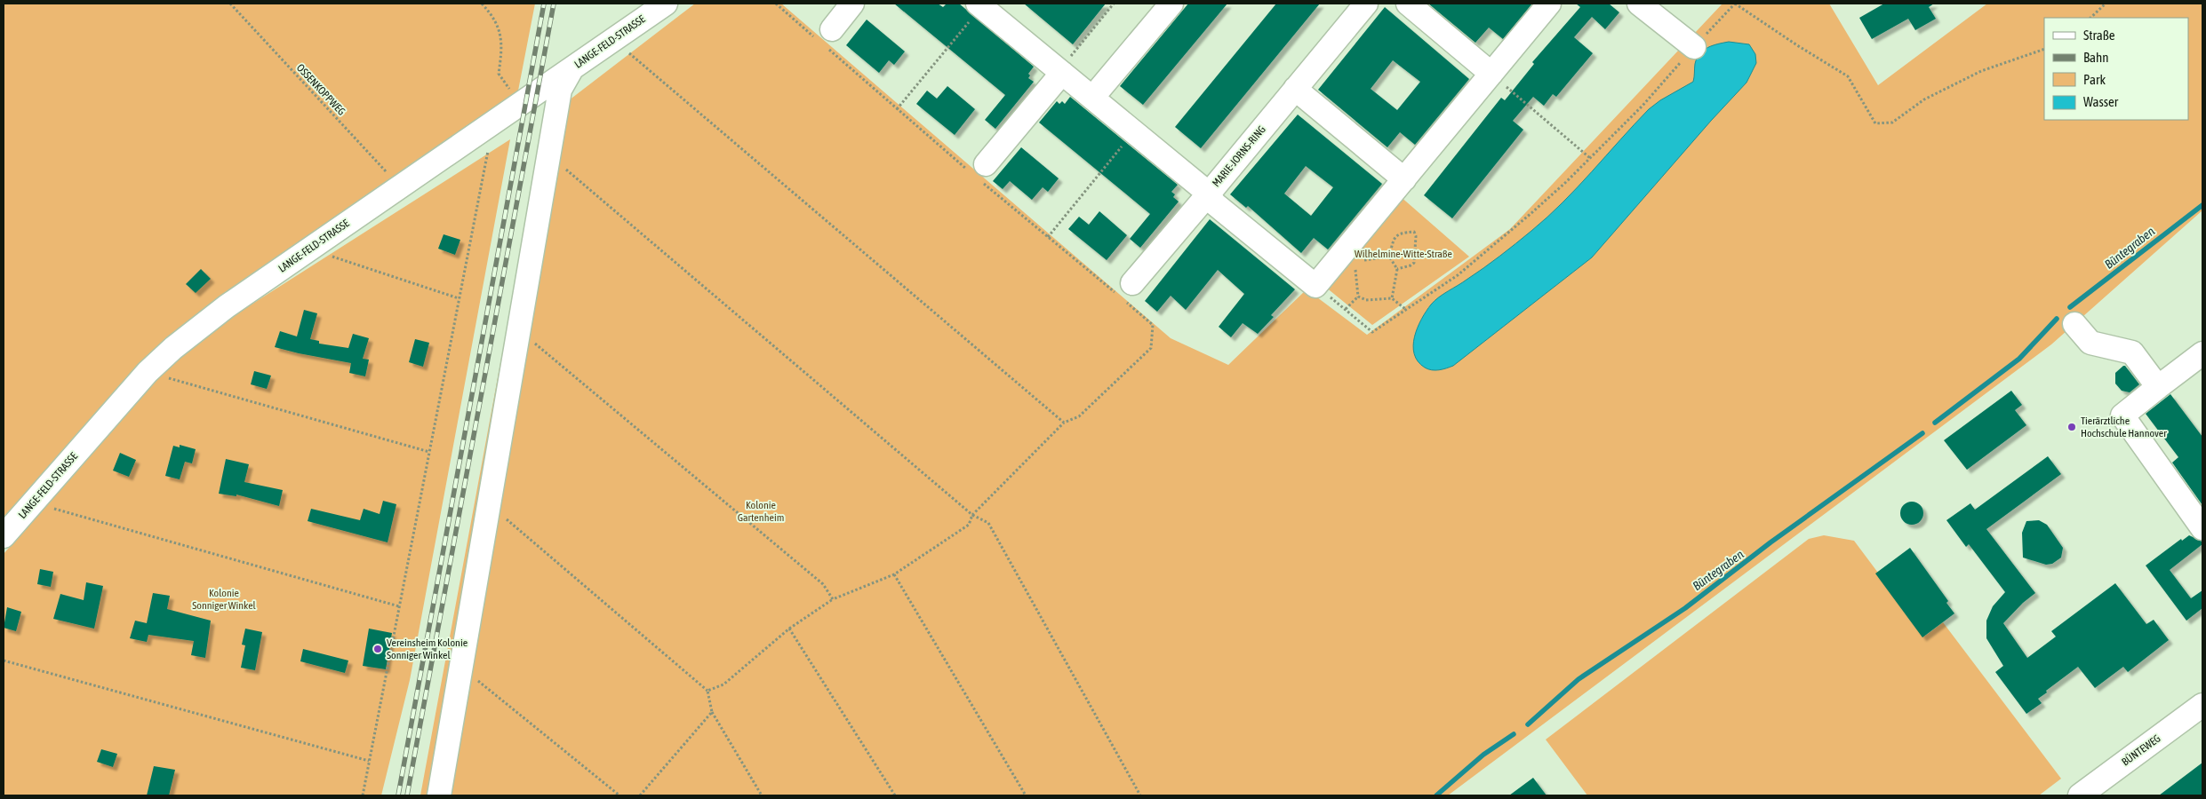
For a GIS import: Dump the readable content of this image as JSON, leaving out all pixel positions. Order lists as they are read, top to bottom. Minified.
{"streets":{"street":["LANGE-FELD-STRASSE","MARIE-JORNS-RING","BÜNTEWEG"],"path":["OSSENKOPPWEG"]},"crossings":[["LANGE-FELD-STRASSE","OSSENKOPPWEG"]],"water":["Büntegraben"],"parks":["Wilhelmine-Witte-Straße","Kolonie Gartenheim","Kolonie Sonniger Winkel"],"places":["Tierärztliche Hochschule Hannover","Vereinsheim Kolonie Sonniger Winkel"],"legend":["Straße","Bahn","Park","Wasser"]}
